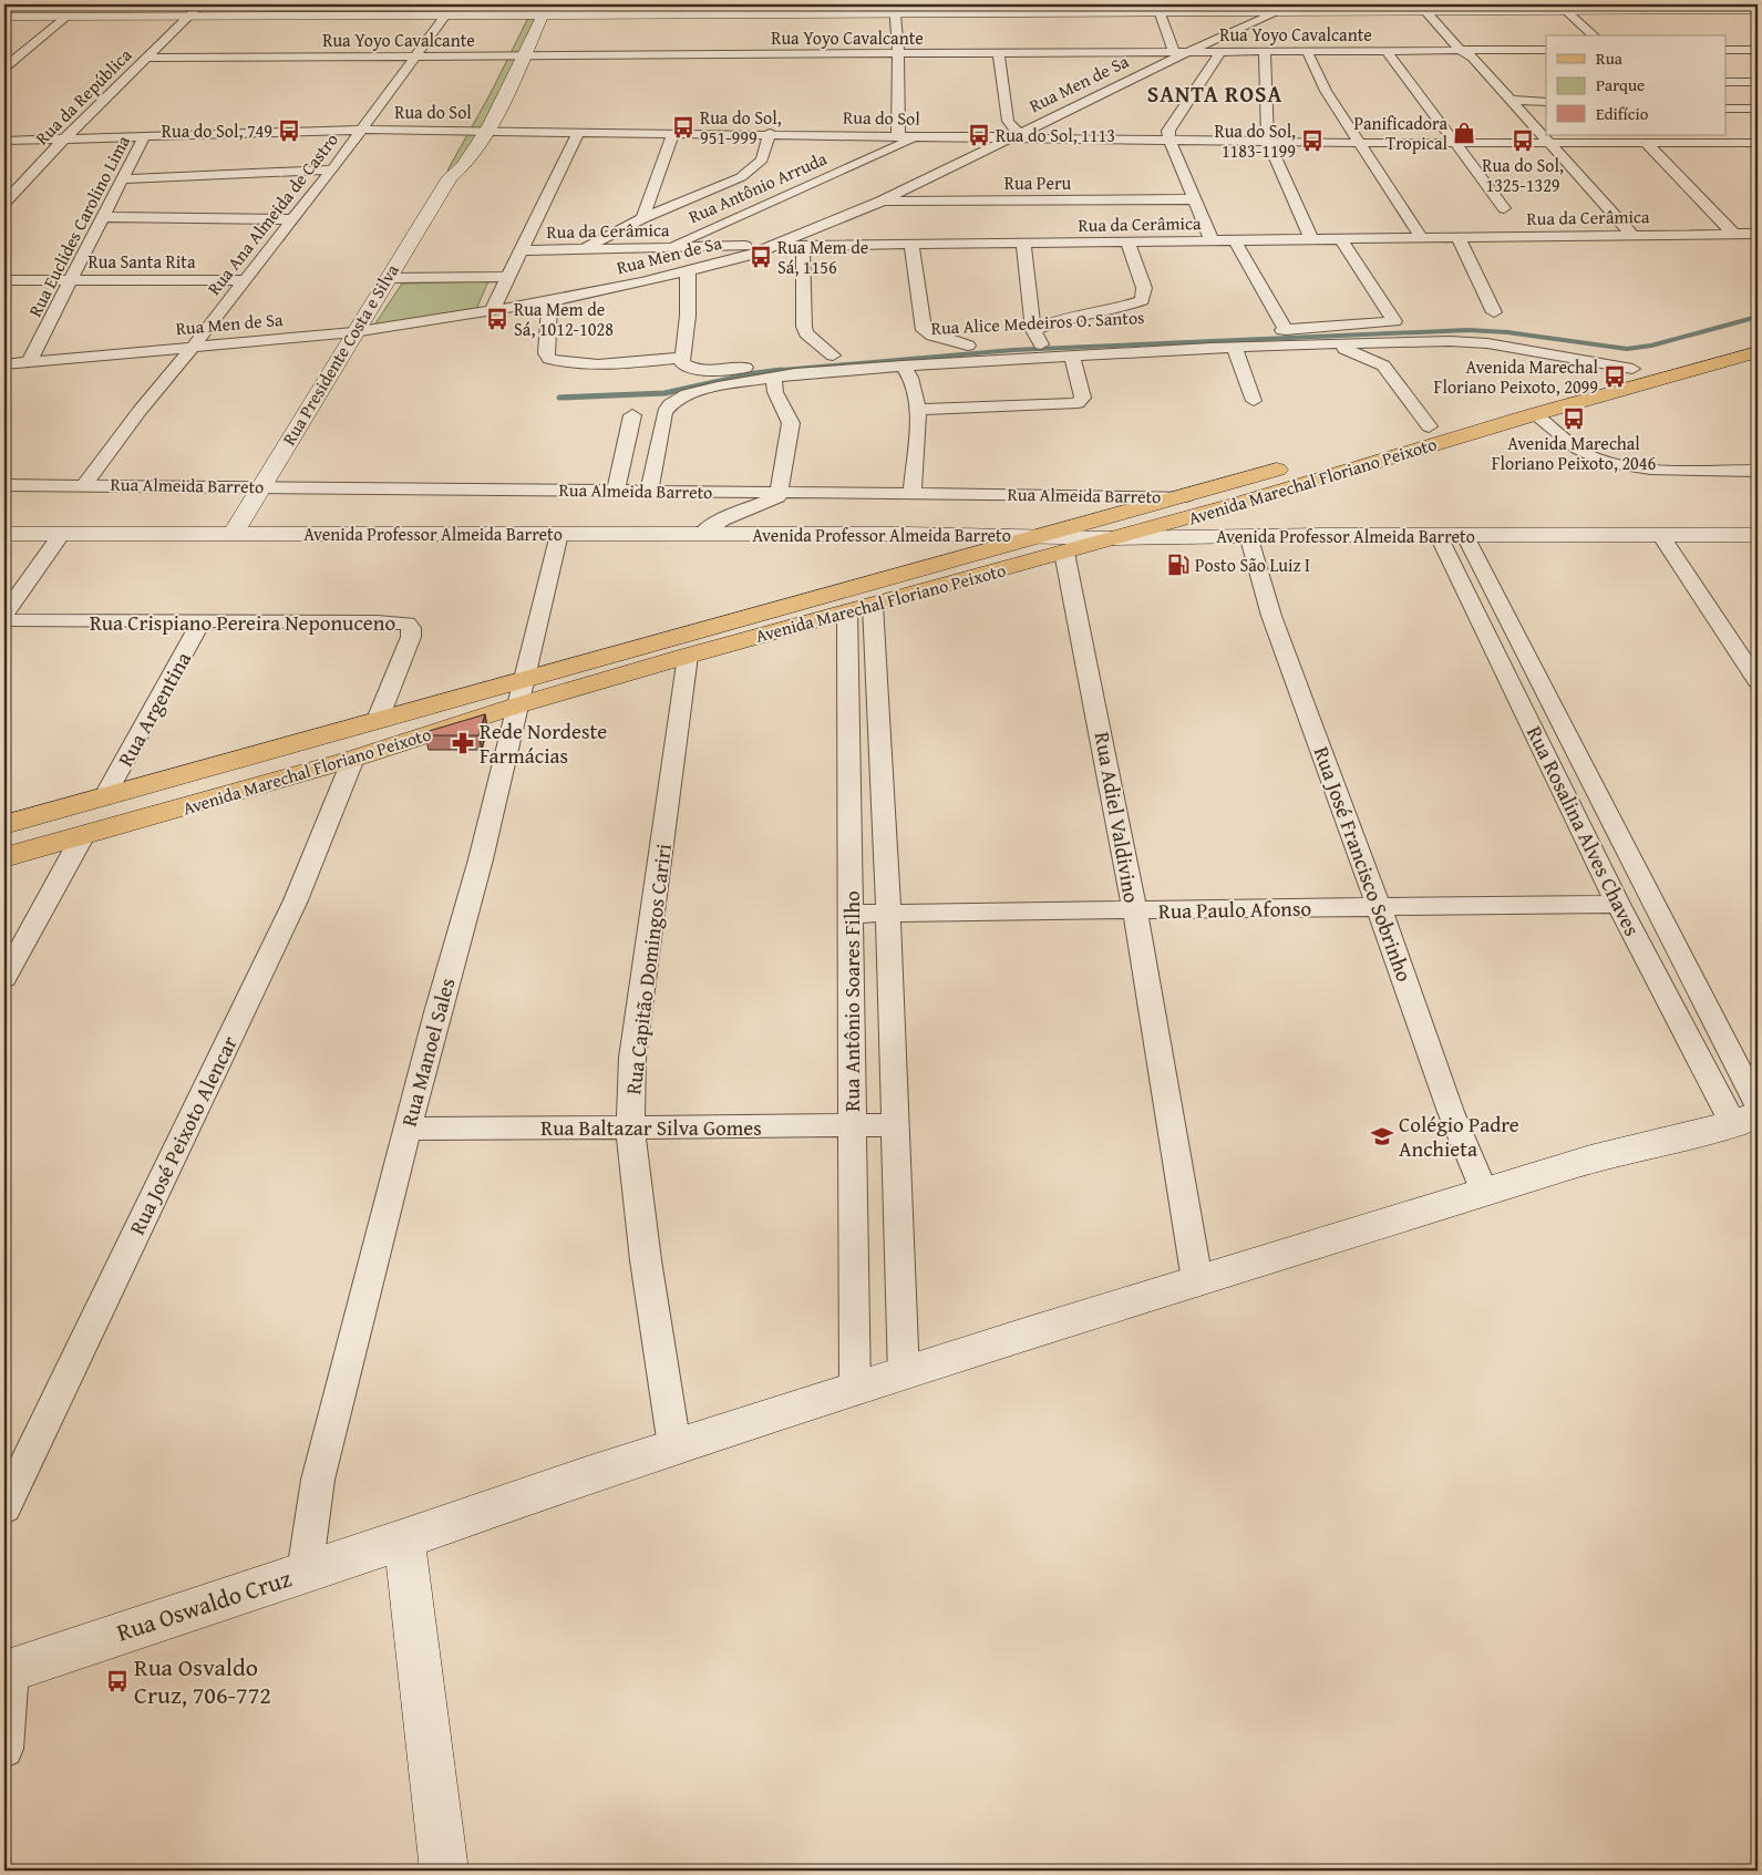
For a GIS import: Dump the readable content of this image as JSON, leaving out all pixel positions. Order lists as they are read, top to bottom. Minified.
{"streets":{"main road":["Avenida Marechal Floriano Peixoto"],"street":["Rua Yoyo Cavalcante","Rua Men de Sa","Rua da República","Rua do Sol","Rua Peru","Rua Antônio Arruda","Rua Ana Almeida de Castro","Rua da Cerâmica","Rua Euclides Carolino Lima","Rua Santa Rita","Rua Alice Medeiros O. Santos","Rua Presidente Costa e Silva","Rua Almeida Barreto","Avenida Professor Almeida Barreto","Rua Crispiano Pereira Neponuceno","Rua Argentina","Rua Adiel Valdivino","Rua Rosalina Alves Chaves","Rua José Francisco Sobrinho","Rua Paulo Afonso","Rua Capitão Domingos Cariri","Rua Antônio Soares Filho","Rua Manoel Sales","Rua Baltazar Silva Gomes","Rua José Peixoto Alencar","Rua Oswaldo Cruz"]},"crossings":[["Rua Yoyo Cavalcante","Rua Men de Sa"],["Rua Yoyo Cavalcante","Rua da República"],["Rua Yoyo Cavalcante","Rua Ana Almeida de Castro"],["Rua Yoyo Cavalcante","Rua Presidente Costa e Silva"],["Rua Men de Sa","Rua do Sol"],["Rua Men de Sa","Rua Peru"],["Rua Men de Sa","Rua Antônio Arruda"],["Rua Men de Sa","Rua Ana Almeida de Castro"],["Rua Men de Sa","Rua da Cerâmica"],["Rua Men de Sa","Rua Euclides Carolino Lima"],["Rua Men de Sa","Rua Alice Medeiros O. Santos"],["Rua Men de Sa","Rua Presidente Costa e Silva"],["Rua da República","Rua do Sol"],["Rua do Sol","Rua Antônio Arruda"],["Rua do Sol","Rua Ana Almeida de Castro"],["Rua do Sol","Rua Euclides Carolino Lima"],["Rua do Sol","Rua Presidente Costa e Silva"],["Rua Antônio Arruda","Rua da Cerâmica"],["Rua Ana Almeida de Castro","Rua Santa Rita"],["Rua Ana Almeida de Castro","Rua Almeida Barreto"],["Rua Euclides Carolino Lima","Rua Santa Rita"],["Rua Alice Medeiros O. Santos","Rua Almeida Barreto"],["Rua Presidente Costa e Silva","Rua Almeida Barreto"],["Rua Presidente Costa e Silva","Avenida Professor Almeida Barreto"],["Avenida Marechal Floriano Peixoto","Rua Almeida Barreto"],["Avenida Marechal Floriano Peixoto","Avenida Professor Almeida Barreto"],["Avenida Marechal Floriano Peixoto","Rua Crispiano Pereira Neponuceno"],["Avenida Marechal Floriano Peixoto","Rua Argentina"],["Avenida Marechal Floriano Peixoto","Rua Adiel Valdivino"],["Avenida Marechal Floriano Peixoto","Rua Capitão Domingos Cariri"],["Avenida Marechal Floriano Peixoto","Rua Antônio Soares Filho"],["Avenida Marechal Floriano Peixoto","Rua Manoel Sales"],["Avenida Marechal Floriano Peixoto","Rua José Peixoto Alencar"],["Avenida Professor Almeida Barreto","Rua Rosalina Alves Chaves"],["Avenida Professor Almeida Barreto","Rua José Francisco Sobrinho"],["Avenida Professor Almeida Barreto","Rua Manoel Sales"],["Rua Crispiano Pereira Neponuceno","Rua Argentina"],["Rua Adiel Valdivino","Rua Paulo Afonso"],["Rua Adiel Valdivino","Rua Oswaldo Cruz"],["Rua Rosalina Alves Chaves","Rua Paulo Afonso"],["Rua Rosalina Alves Chaves","Rua Oswaldo Cruz"],["Rua José Francisco Sobrinho","Rua Paulo Afonso"],["Rua José Francisco Sobrinho","Rua Oswaldo Cruz"],["Rua Paulo Afonso","Rua Antônio Soares Filho"],["Rua Capitão Domingos Cariri","Rua Baltazar Silva Gomes"],["Rua Capitão Domingos Cariri","Rua Oswaldo Cruz"],["Rua Antônio Soares Filho","Rua Baltazar Silva Gomes"],["Rua Antônio Soares Filho","Rua Oswaldo Cruz"],["Rua Manoel Sales","Rua Baltazar Silva Gomes"],["Rua Manoel Sales","Rua Oswaldo Cruz"]],"districts":["SANTA ROSA"],"places":{"bus stop":["Rua do Sol, 951-999","Rua do Sol, 749","Rua do Sol, 1113","Rua do Sol, 1183-1199","Rua do Sol, 1325-1329","Rua Mem de Sá, 1156","Rua Mem de Sá, 1012-1028","Avenida Marechal Floriano Peixoto, 2099","Avenida Marechal Floriano Peixoto, 2046","Rua Osvaldo Cruz, 706-772"],"shop":["Panificadora Tropical"],"fuel station":["Posto São Luiz I"],"pharmacy":["Rede Nordeste Farmácias"],"school or university":["Colégio Padre Anchieta"]},"legend":["Rua","Parque","Edifício"]}
